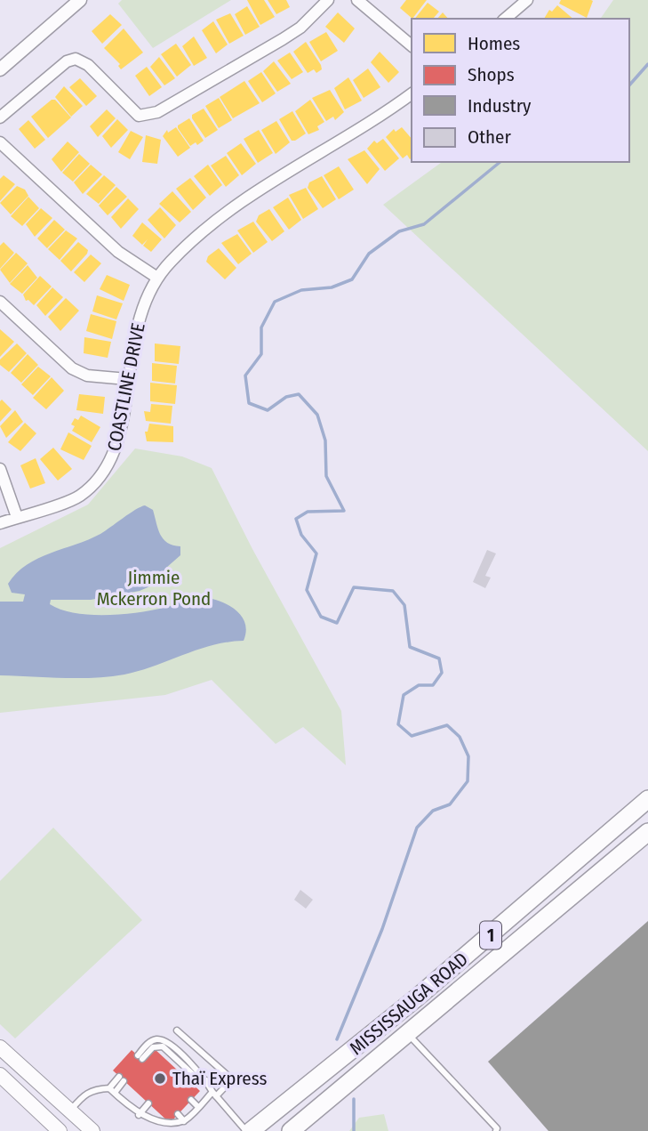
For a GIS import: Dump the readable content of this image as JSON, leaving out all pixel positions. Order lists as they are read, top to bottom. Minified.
{"streets":{"main road":["1","MISSISSAUGA ROAD"],"street":["COASTLINE DRIVE"]},"parks":["Jimmie Mckerron Pond"],"places":["Thaï Express"],"legend":["Homes","Shops","Industry","Other"]}
